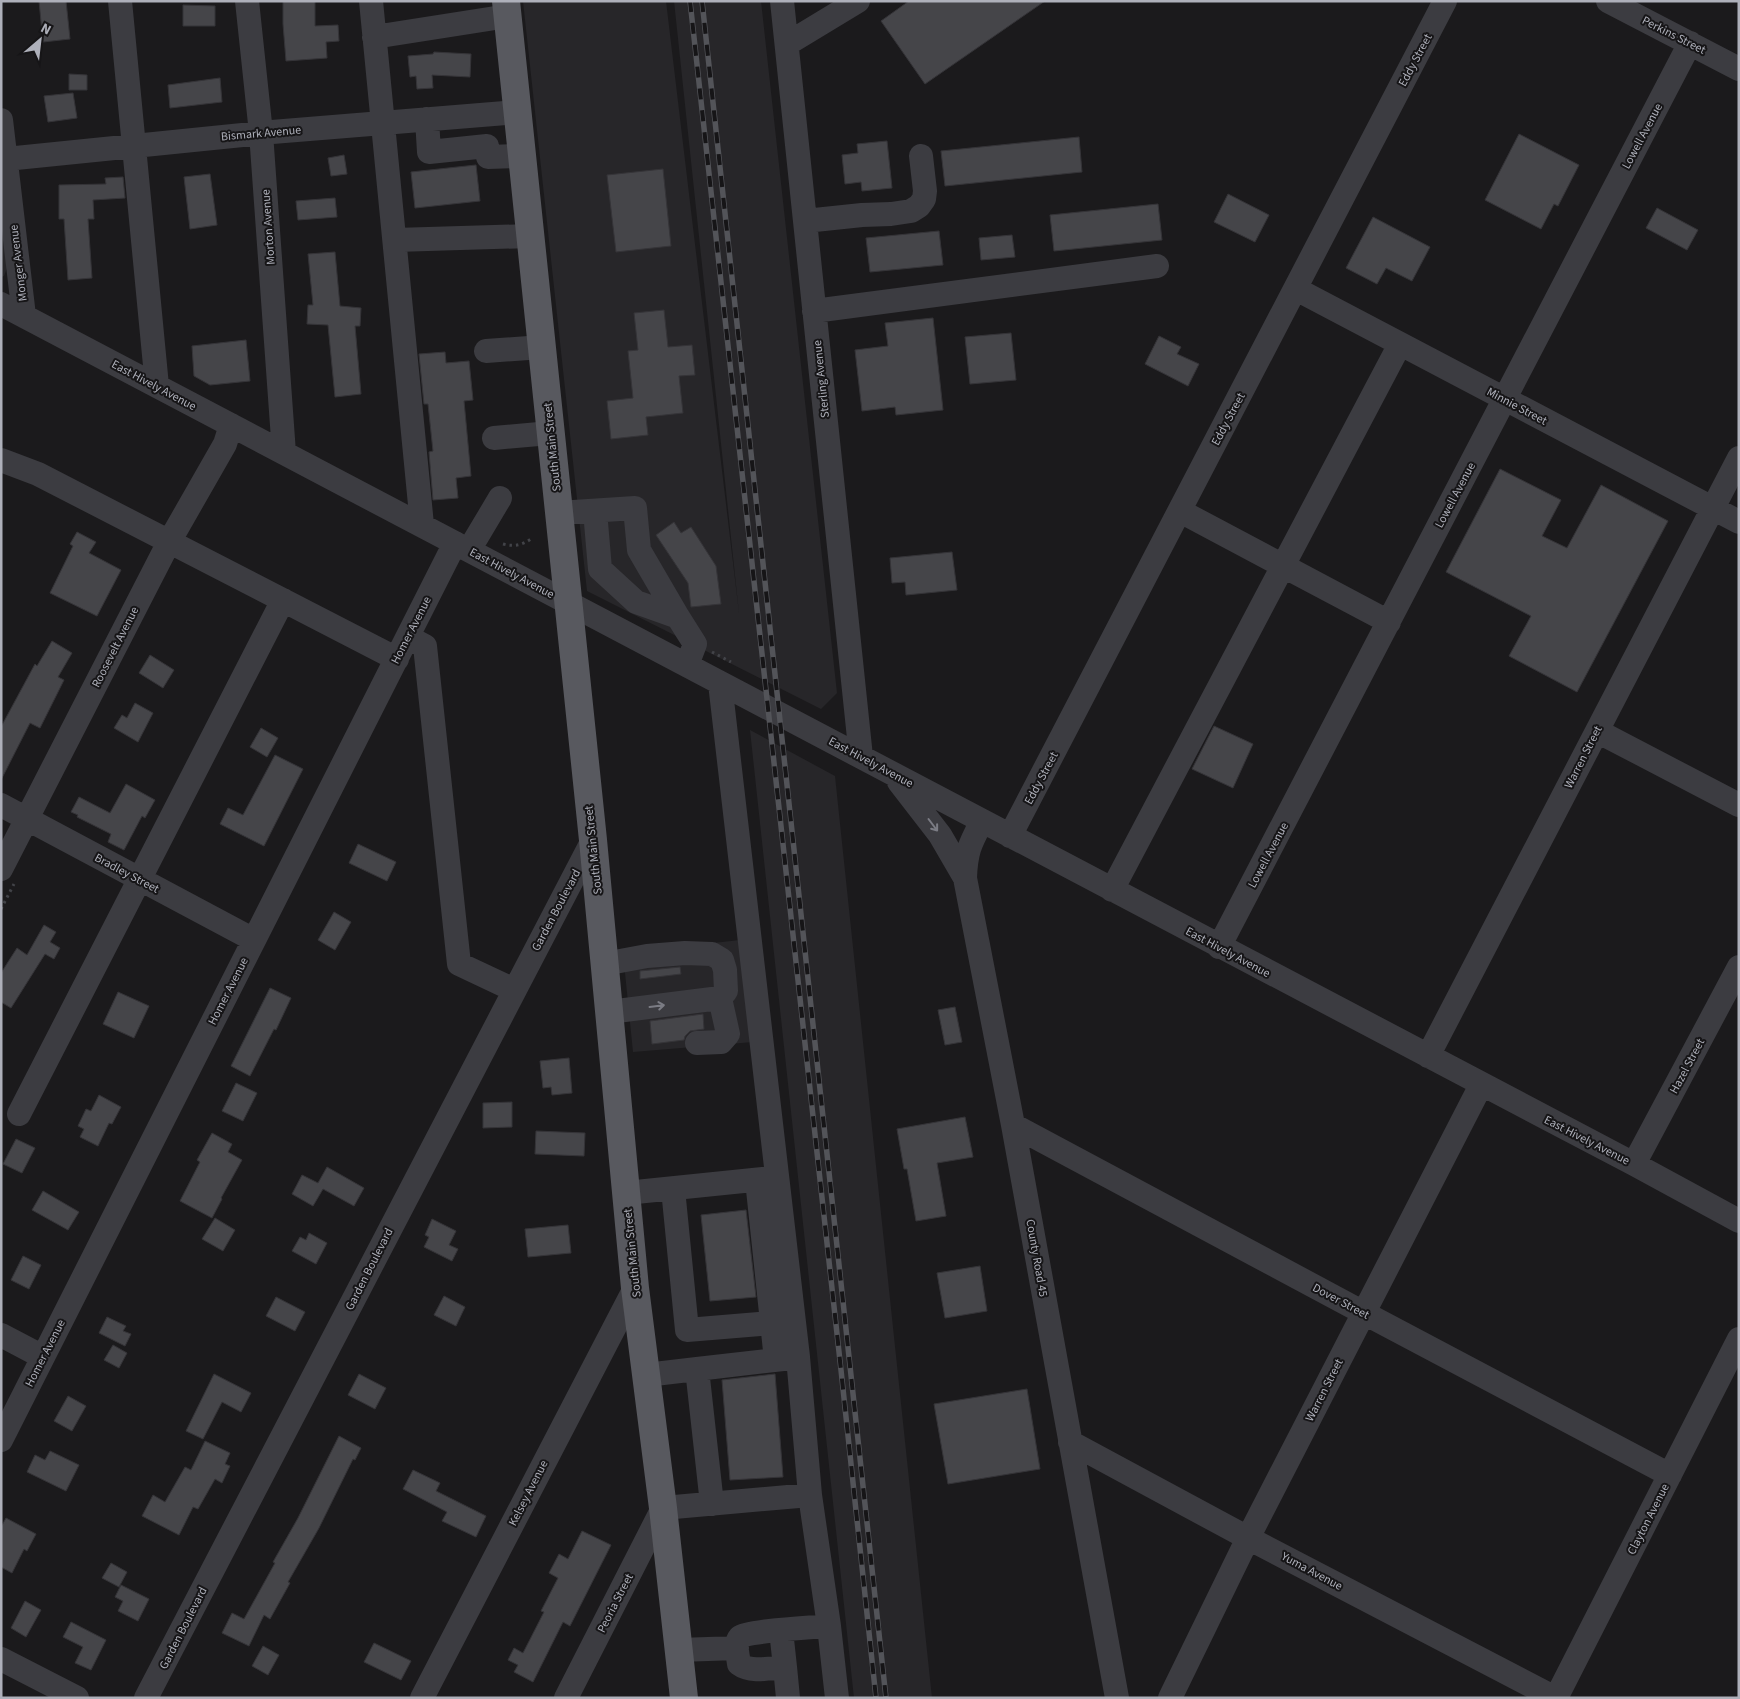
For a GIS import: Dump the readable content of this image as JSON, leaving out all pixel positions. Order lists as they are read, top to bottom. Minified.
{"streets":{"main road":["South Main Street"],"street":["Perkins Street","Eddy Street","Bismark Avenue","Lowell Avenue","Morton Avenue","Monger Avenue","Sterling Avenue","East Hively Avenue","Minnie Street","Homer Avenue","Roosevelt Avenue","Warren Street","Bradley Street","Garden Boulevard","Hazel Street","County Road 45","Dover Street","Kelsey Avenue","Clayton Avenue","Yuma Avenue","Peoria Street"]},"crossings":[["Perkins Street","Lowell Avenue"],["Eddy Street","East Hively Avenue"],["Eddy Street","Minnie Street"],["Bismark Avenue","Morton Avenue"],["Bismark Avenue","Monger Avenue"],["Bismark Avenue","South Main Street"],["Lowell Avenue","East Hively Avenue"],["Lowell Avenue","Minnie Street"],["Morton Avenue","East Hively Avenue"],["Monger Avenue","East Hively Avenue"],["Sterling Avenue","East Hively Avenue"],["East Hively Avenue","South Main Street"],["East Hively Avenue","Homer Avenue"],["East Hively Avenue","Roosevelt Avenue"],["East Hively Avenue","Warren Street"],["East Hively Avenue","Hazel Street"],["East Hively Avenue","County Road 45"],["Minnie Street","Warren Street"],["South Main Street","Garden Boulevard"],["South Main Street","Kelsey Avenue"],["South Main Street","Peoria Street"],["Homer Avenue","Bradley Street"],["Roosevelt Avenue","Bradley Street"],["Warren Street","Dover Street"],["Warren Street","Yuma Avenue"],["County Road 45","Dover Street"],["County Road 45","Yuma Avenue"],["Dover Street","Clayton Avenue"],["Clayton Avenue","Yuma Avenue"]],"north":"top right"}
